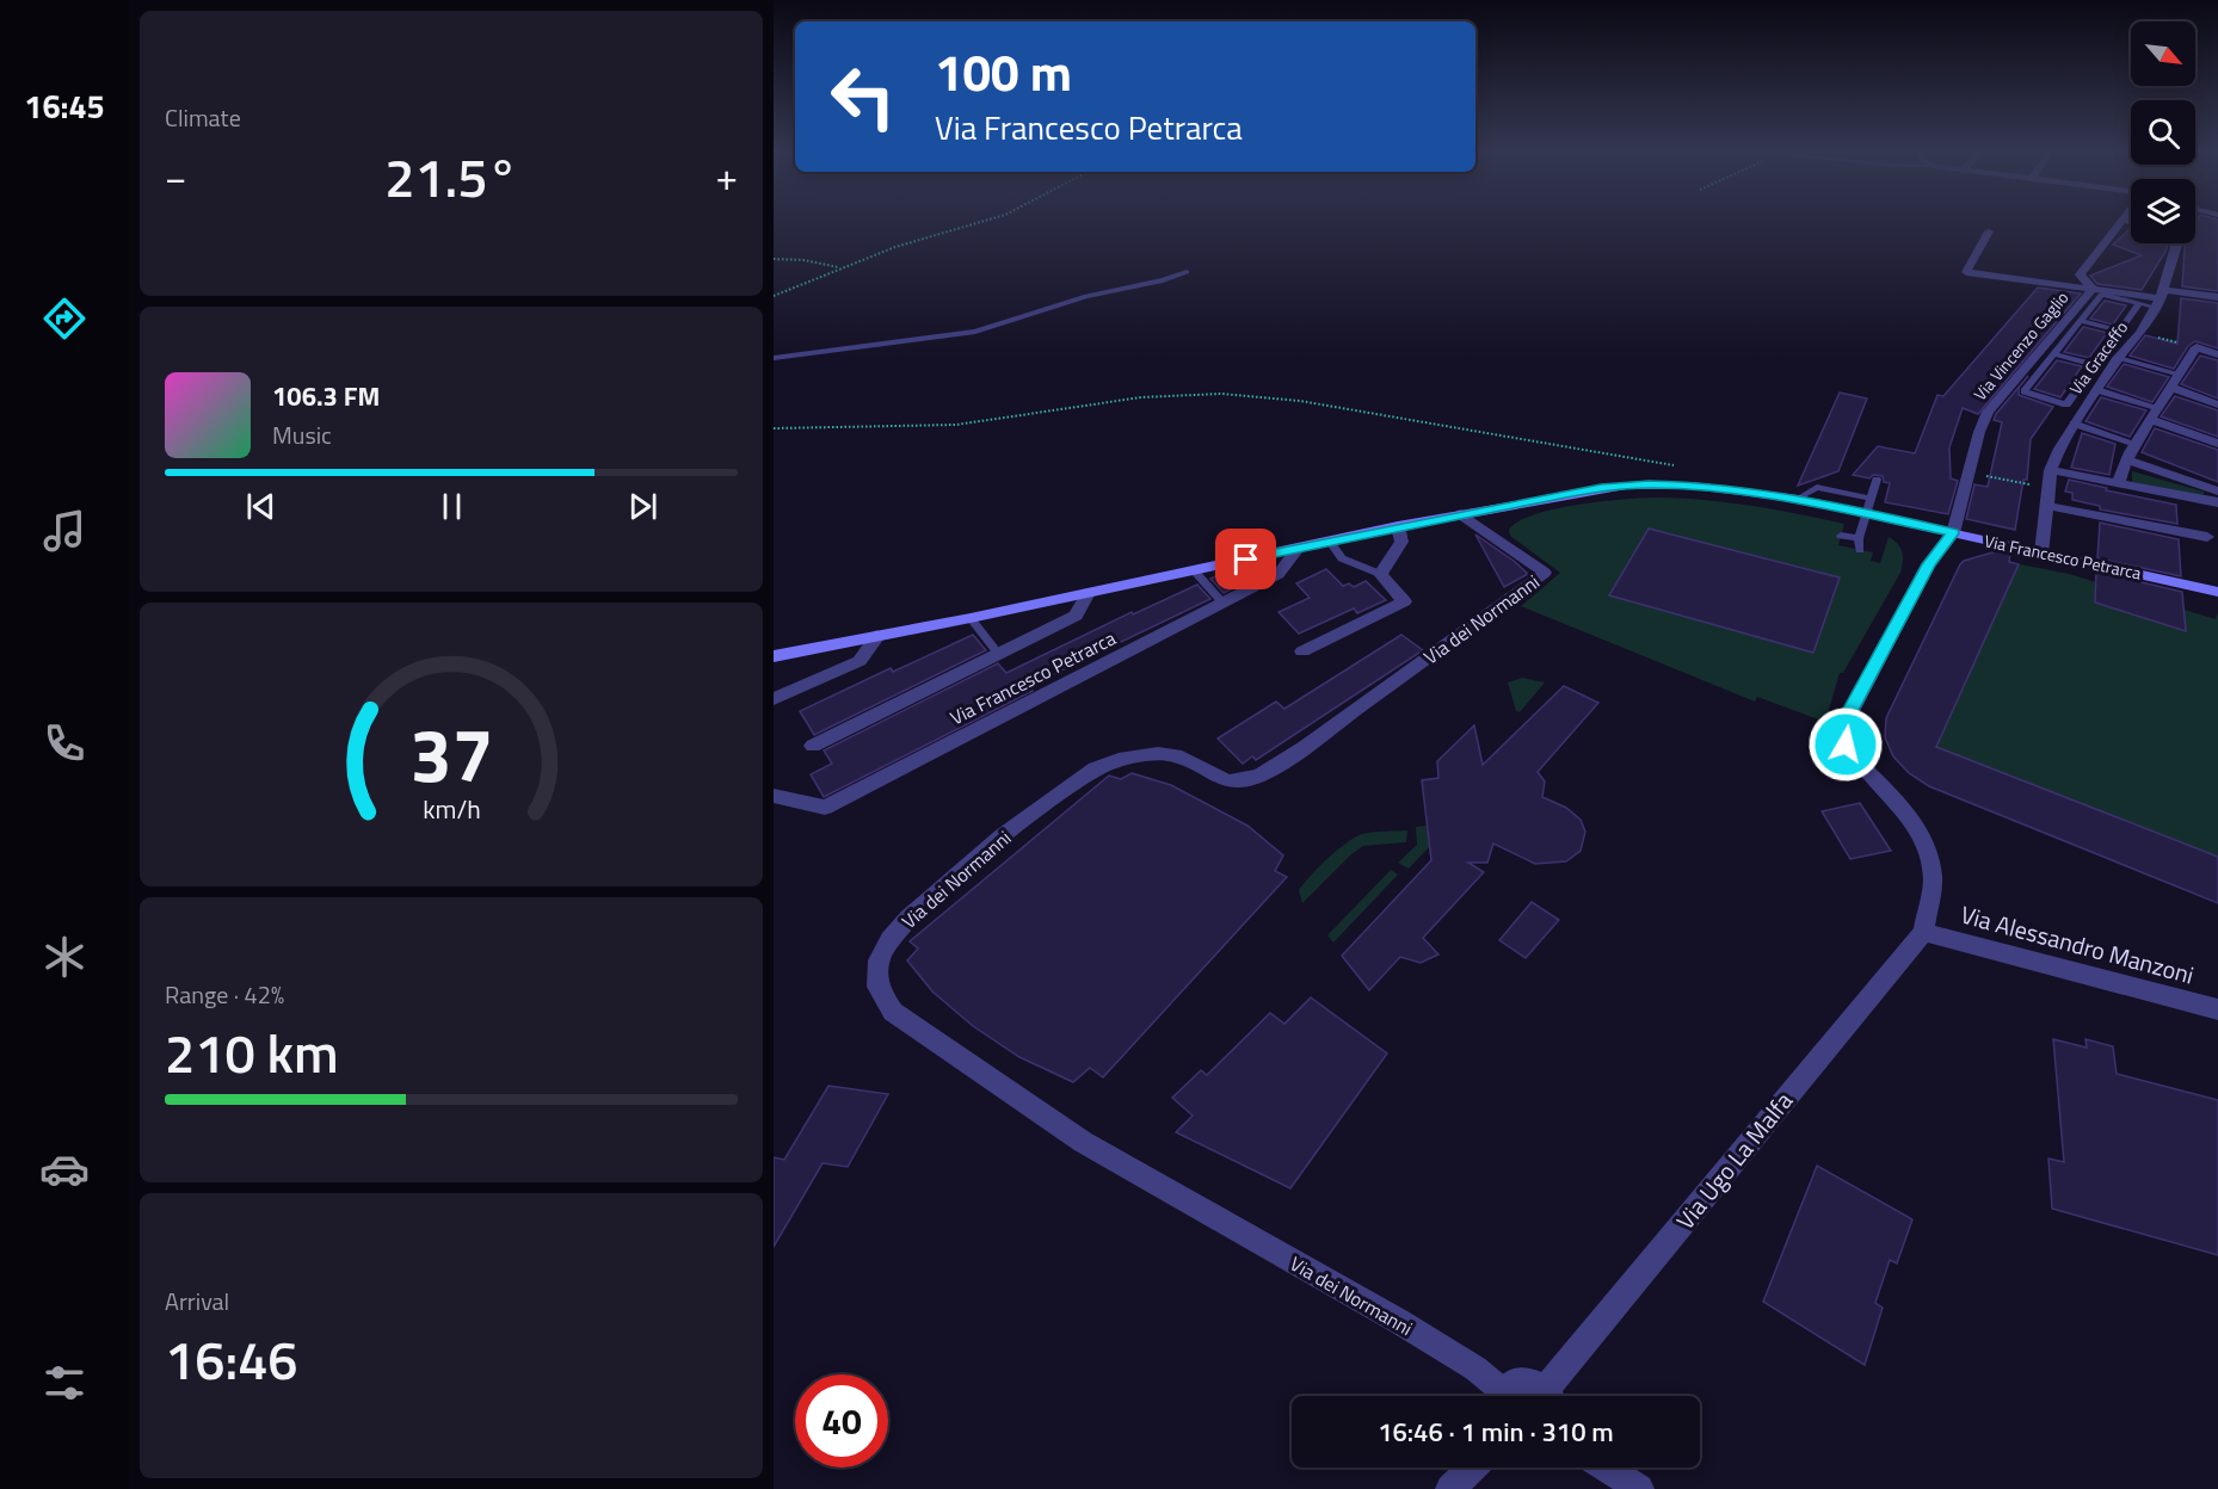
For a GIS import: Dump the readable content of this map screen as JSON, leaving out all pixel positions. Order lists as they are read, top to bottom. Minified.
{"streets":{"main road":["Via Francesco Petrarca"],"street":["Via Vincenzo Gaglio","Via Graceffo","Via dei Normanni","Via Alessandro Manzoni","Via Ugo La Malfa"]},"crossings":[["Via Vincenzo Gaglio","Via Francesco Petrarca"],["Via Graceffo","Via Francesco Petrarca"],["Via Francesco Petrarca","Via dei Normanni"],["Via Alessandro Manzoni","Via Ugo La Malfa"]],"north":"bottom right","page":{"tabs":"16:45","tile":["Climate",["Range · 42%","210 km"],["Arrival","16:46"]],"turn":["100 m","Via Francesco Petrarca"],"heat":["−","21.5°","+"],"song":["106.3 FM","Music"],"limit":"40","trip":"16:46 · 1 min · 310 m","gauge":["37","km/h"]}}
